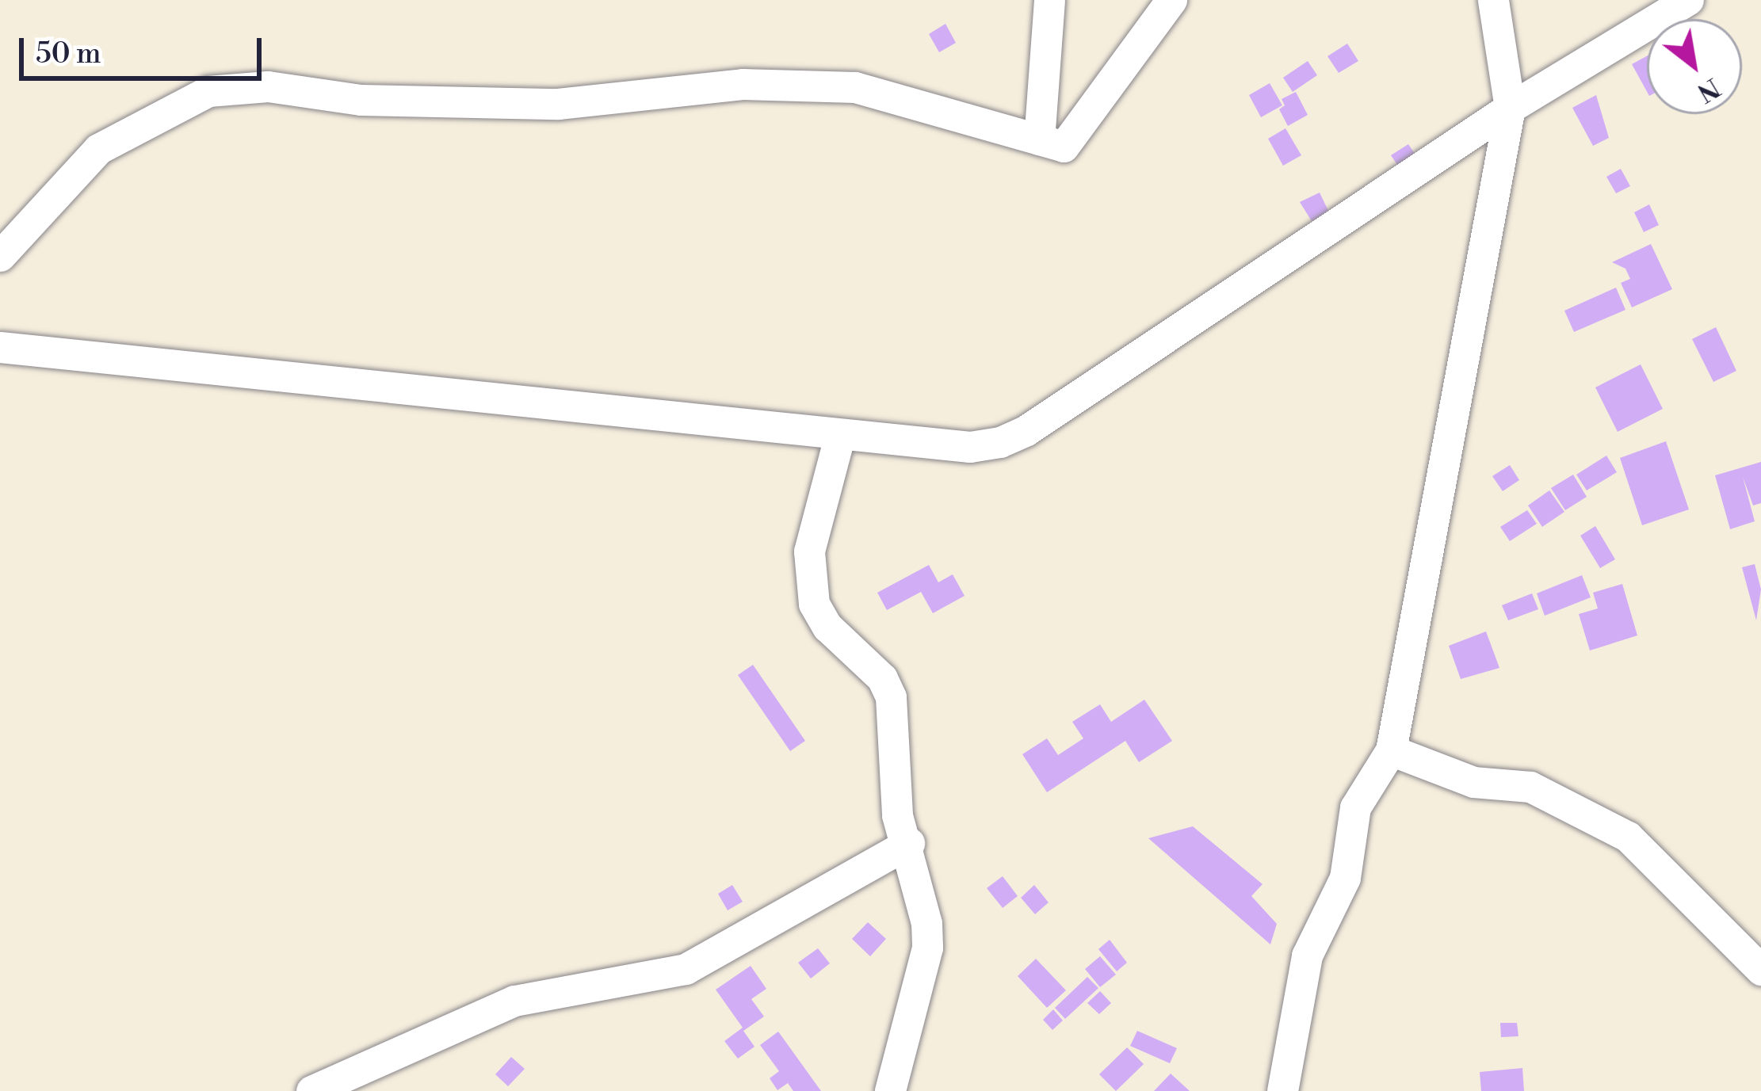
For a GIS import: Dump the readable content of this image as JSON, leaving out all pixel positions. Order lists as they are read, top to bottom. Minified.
{"scale_bar":"50 m","north":"bottom right"}
